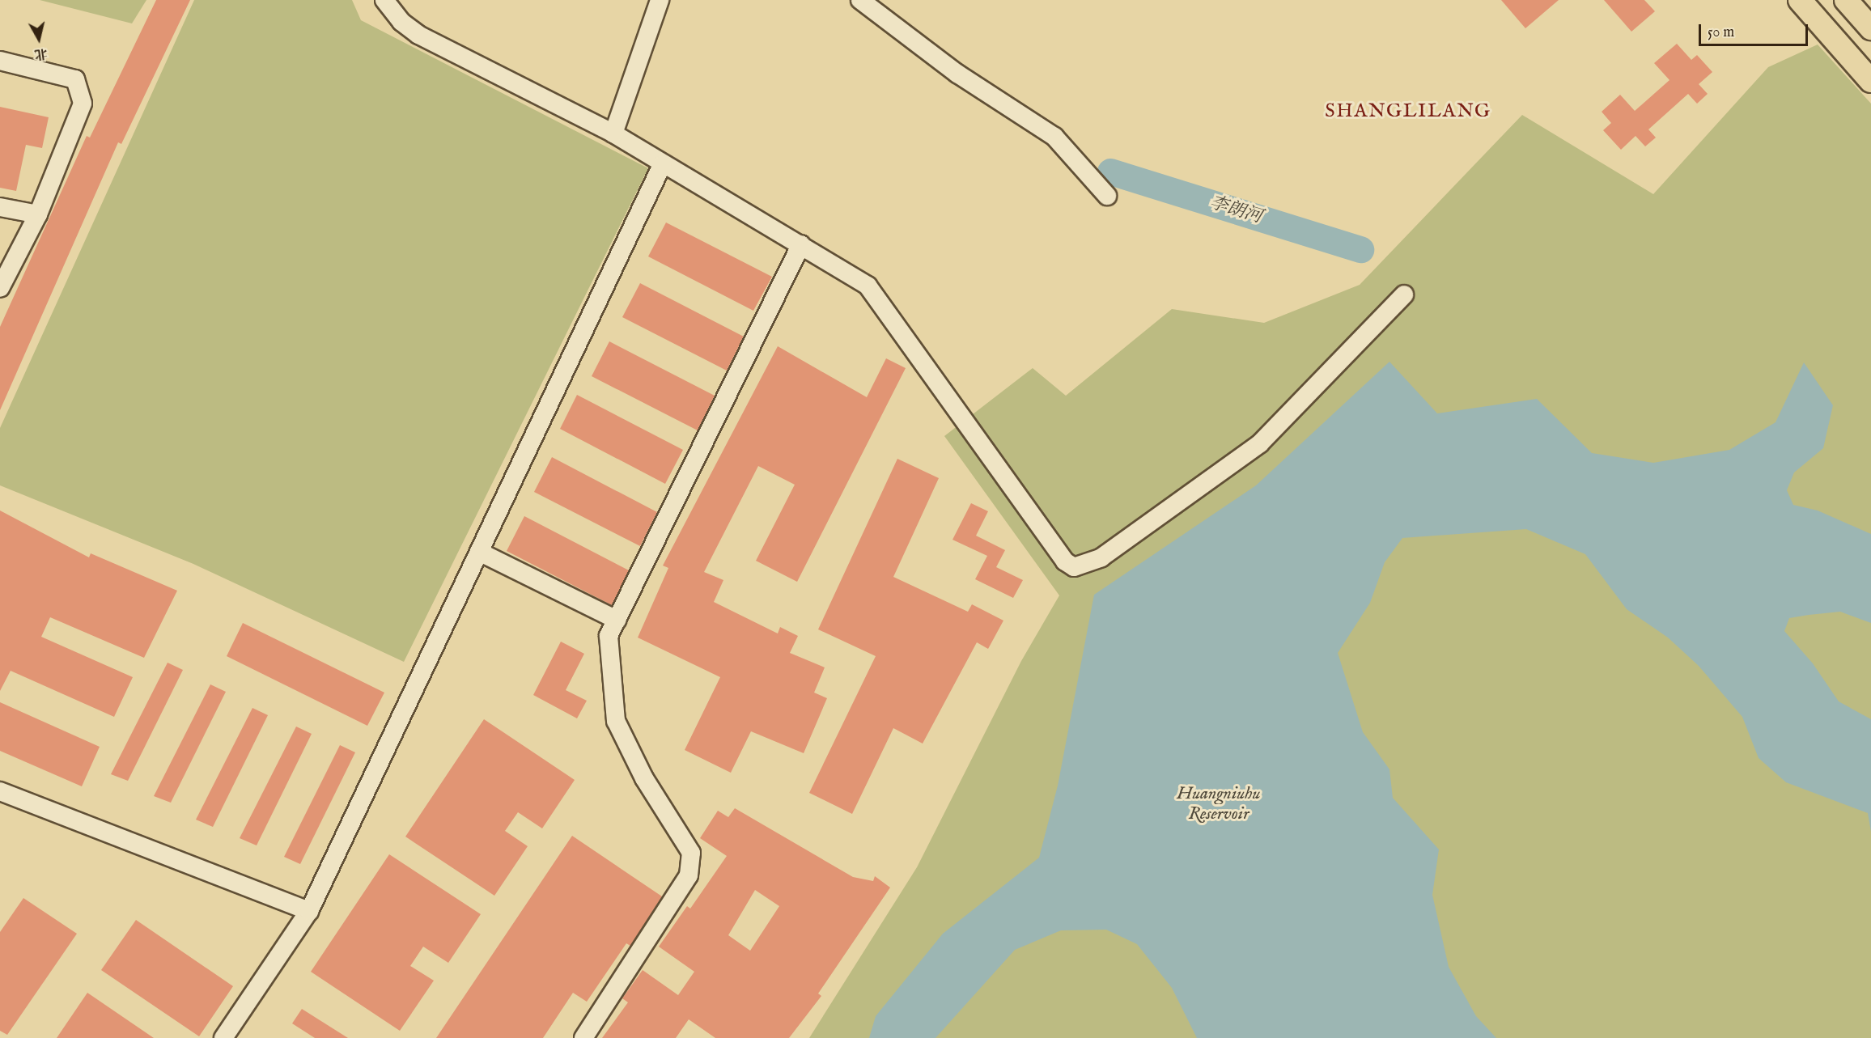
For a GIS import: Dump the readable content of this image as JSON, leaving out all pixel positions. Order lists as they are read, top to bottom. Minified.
{"districts":["SHANGLILANG"],"water":["李朗河","Huangniuhu Reservoir"],"scale_bar":"50 m","north":"bottom"}
